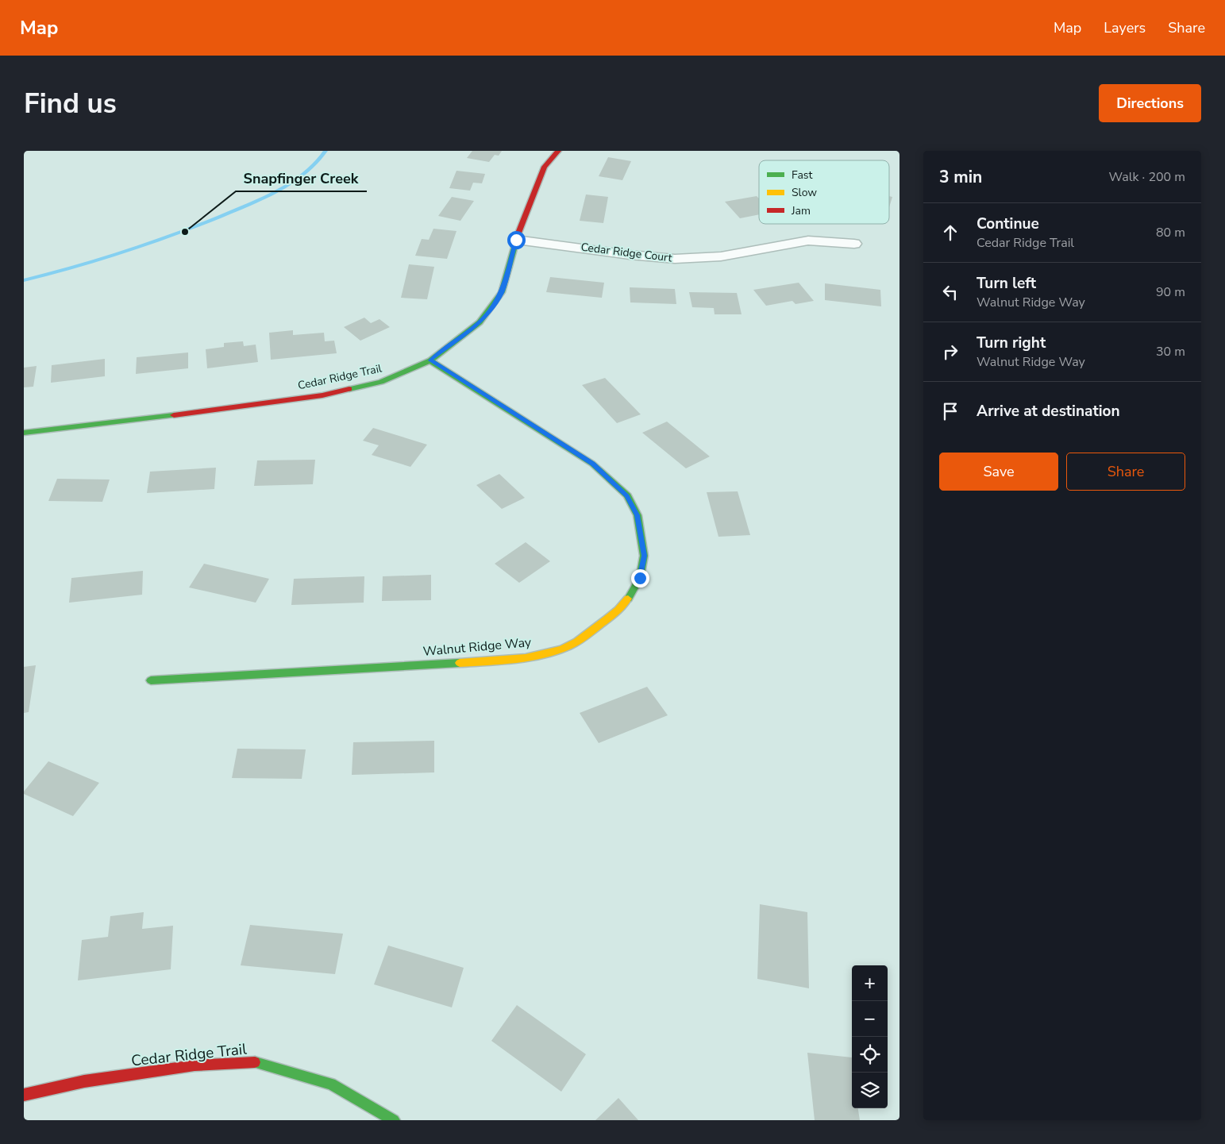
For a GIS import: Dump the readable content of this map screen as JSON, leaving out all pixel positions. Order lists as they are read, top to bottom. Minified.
{"streets":{"street":["Cedar Ridge Court","Cedar Ridge Trail","Walnut Ridge Way"]},"crossings":[["Cedar Ridge Court","Cedar Ridge Trail"],["Cedar Ridge Trail","Walnut Ridge Way"]],"places":["Snapfinger Creek"],"legend":["Fast","Slow","Jam"],"page":{"header":"Map","nav":["Map","Layers","Share"],"buttons":["Directions",["Save","Share"]],"title":"Find us","heading":["3 min","Walk · 200 m"],"list":[["Continue","Cedar Ridge Trail","80 m"],["Turn left","Walnut Ridge Way","90 m"],["Turn right","Walnut Ridge Way","30 m"],"Arrive at destination"],"map_buttons":["+","−"]}}
